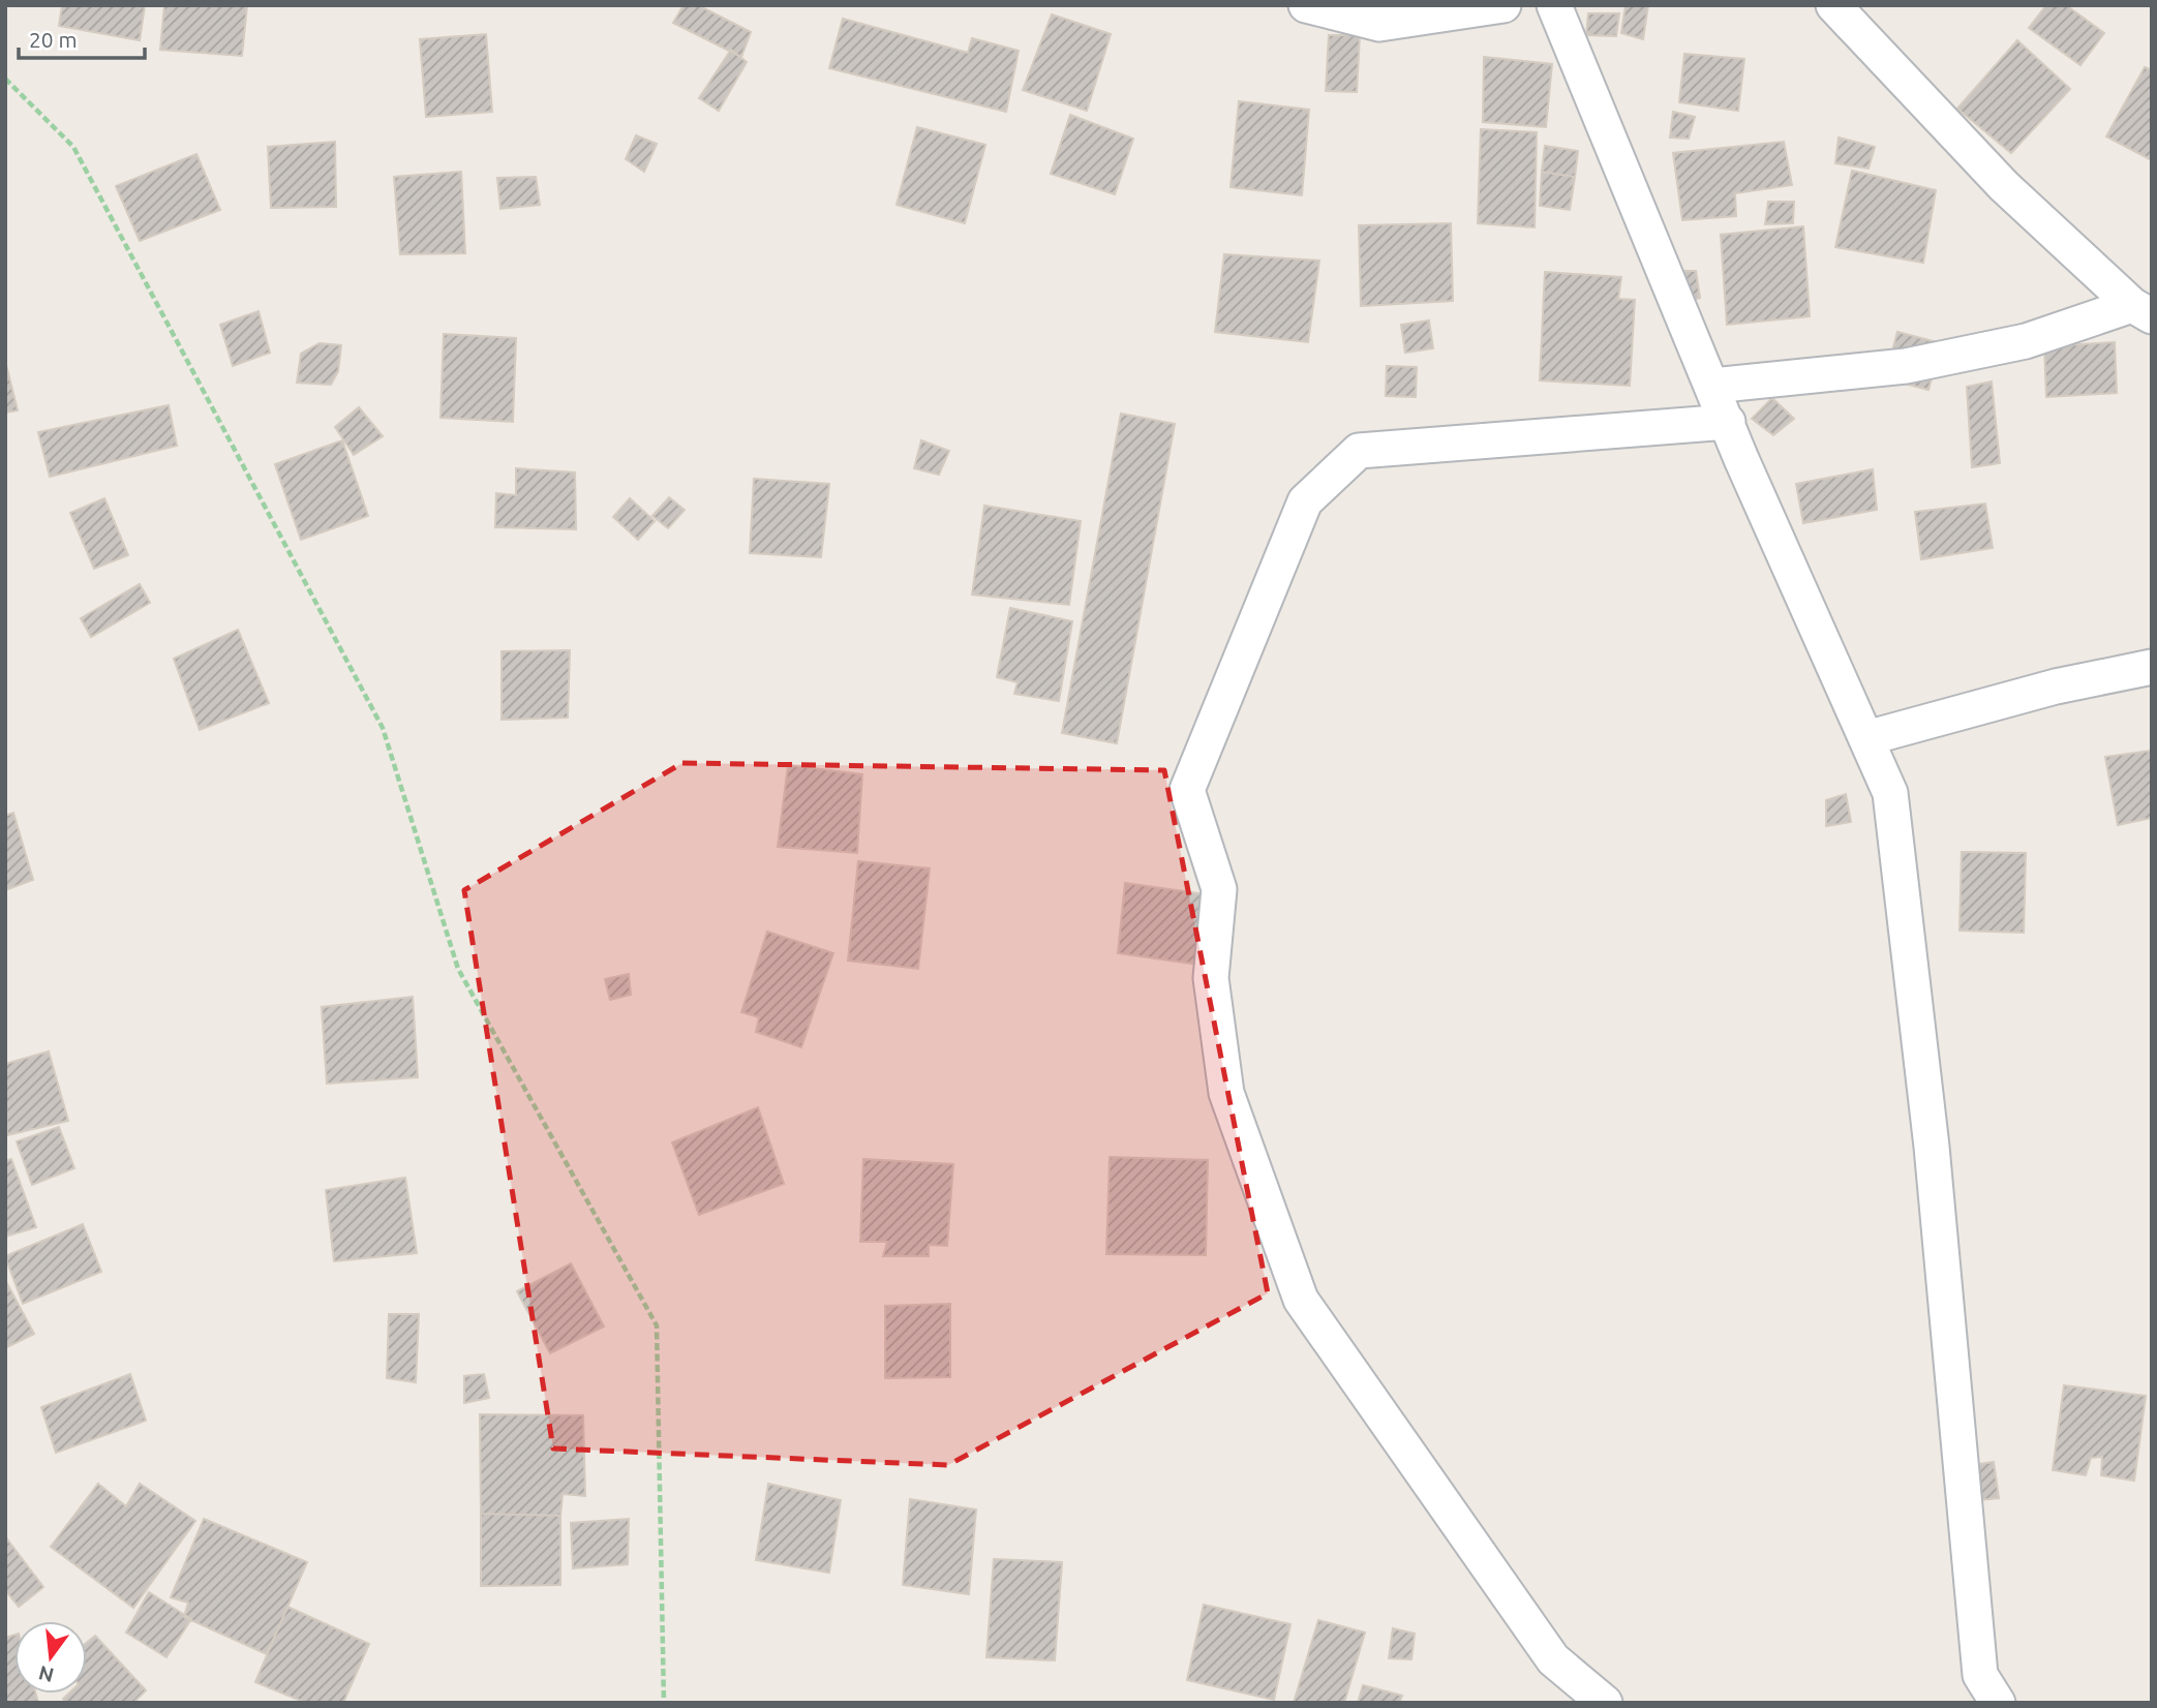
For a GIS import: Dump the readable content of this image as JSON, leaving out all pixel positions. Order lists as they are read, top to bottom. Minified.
{"scale_bar":"20 m","north":"bottom"}
